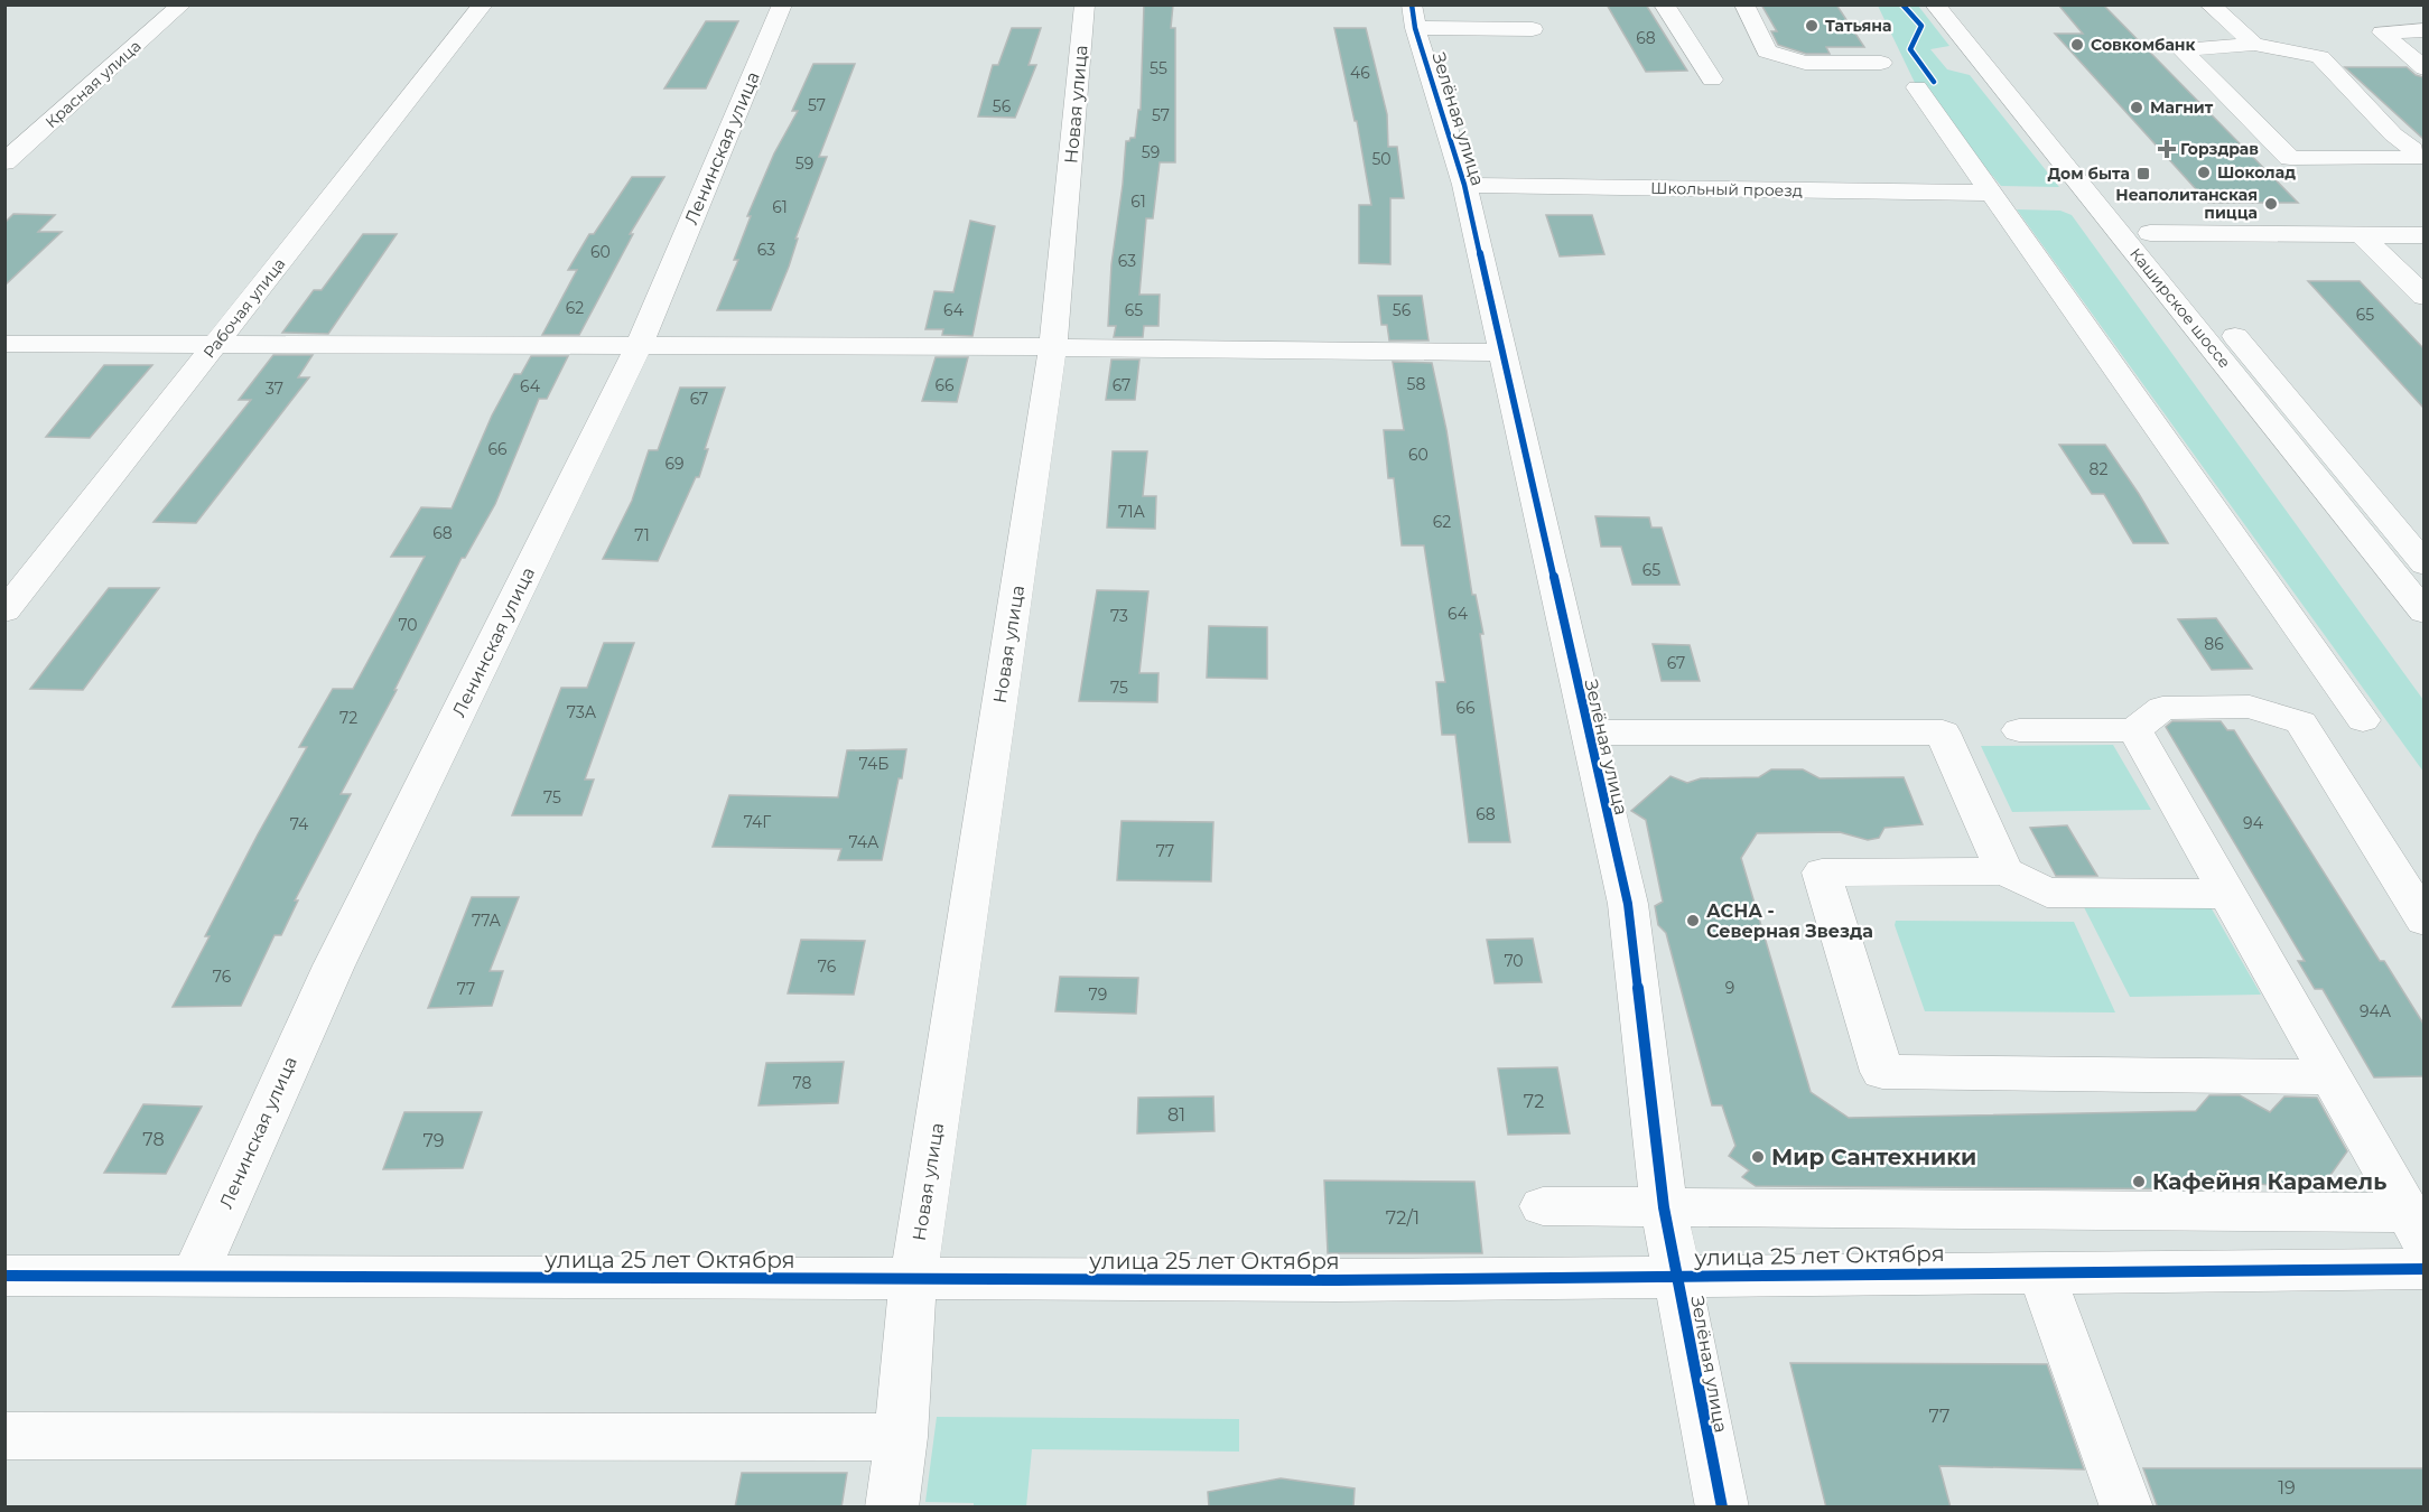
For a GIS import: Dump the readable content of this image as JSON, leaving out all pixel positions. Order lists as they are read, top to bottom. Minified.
{"streets":{"street":["Красная улица","Новая улица","Зелёная улица","Ленинская улица","Школьный проезд","Рабочая улица","Каширское шоссе","улица 25 лет Октября"]},"crossings":[["Новая улица","улица 25 лет Октября"],["Зелёная улица","Школьный проезд"],["Зелёная улица","улица 25 лет Октября"],["Ленинская улица","улица 25 лет Октября"]],"places":{"other":["Татьяна","Совкомбанк","Магнит","Шоколад","Неаполитанская пицца","АСНА - Северная Звезда","Мир Сантехники","Кафейня Карамель"],"health":["Горздрав"],"transit":["Дом быта"]},"house_numbers":["68","55","46","57","56","57","59","50","59","61","61","63","60","63","62","64","65","56","65","58","66","67","64","37","67","66","60","69","82","71А","62","68","71","65","64","73","70","86","67","75","66","73А","72","74Б","75","68","74Г","94","74","74А","77","77А","70","76","76","9","77","79","94А","78","72","81","78","79","72/1","77","19"]}
